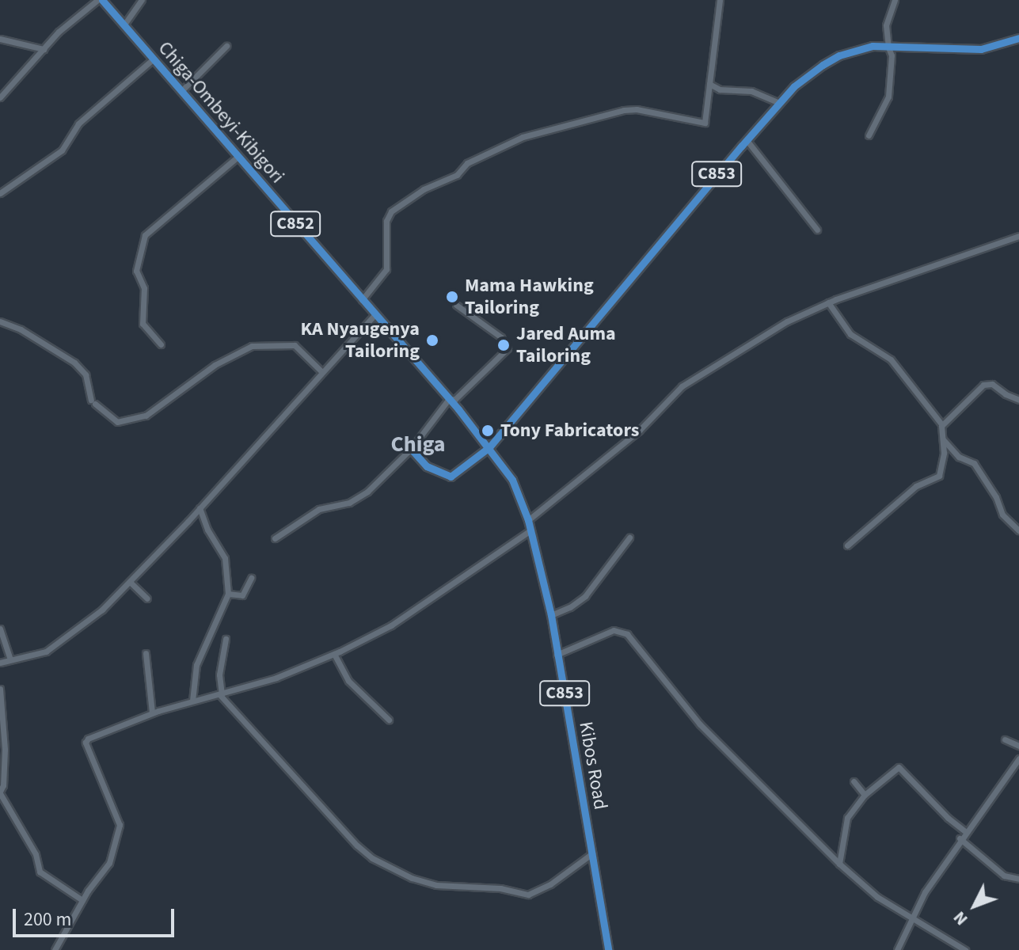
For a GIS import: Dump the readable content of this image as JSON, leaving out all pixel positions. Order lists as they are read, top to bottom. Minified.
{"streets":{"main road":["Chiga-Ombeyi-Kibigori","C853","C852","Kibos Road"]},"crossings":[["Chiga-Ombeyi-Kibigori","C853"],["Chiga-Ombeyi-Kibigori","Kibos Road"],["C853","Kibos Road"]],"districts":["Chiga"],"places":["Mama Hawking Tailoring","KA Nyaugenya Tailoring","Jared Auma Tailoring","Tony Fabricators"],"scale_bar":"200 m","north":"bottom left"}
